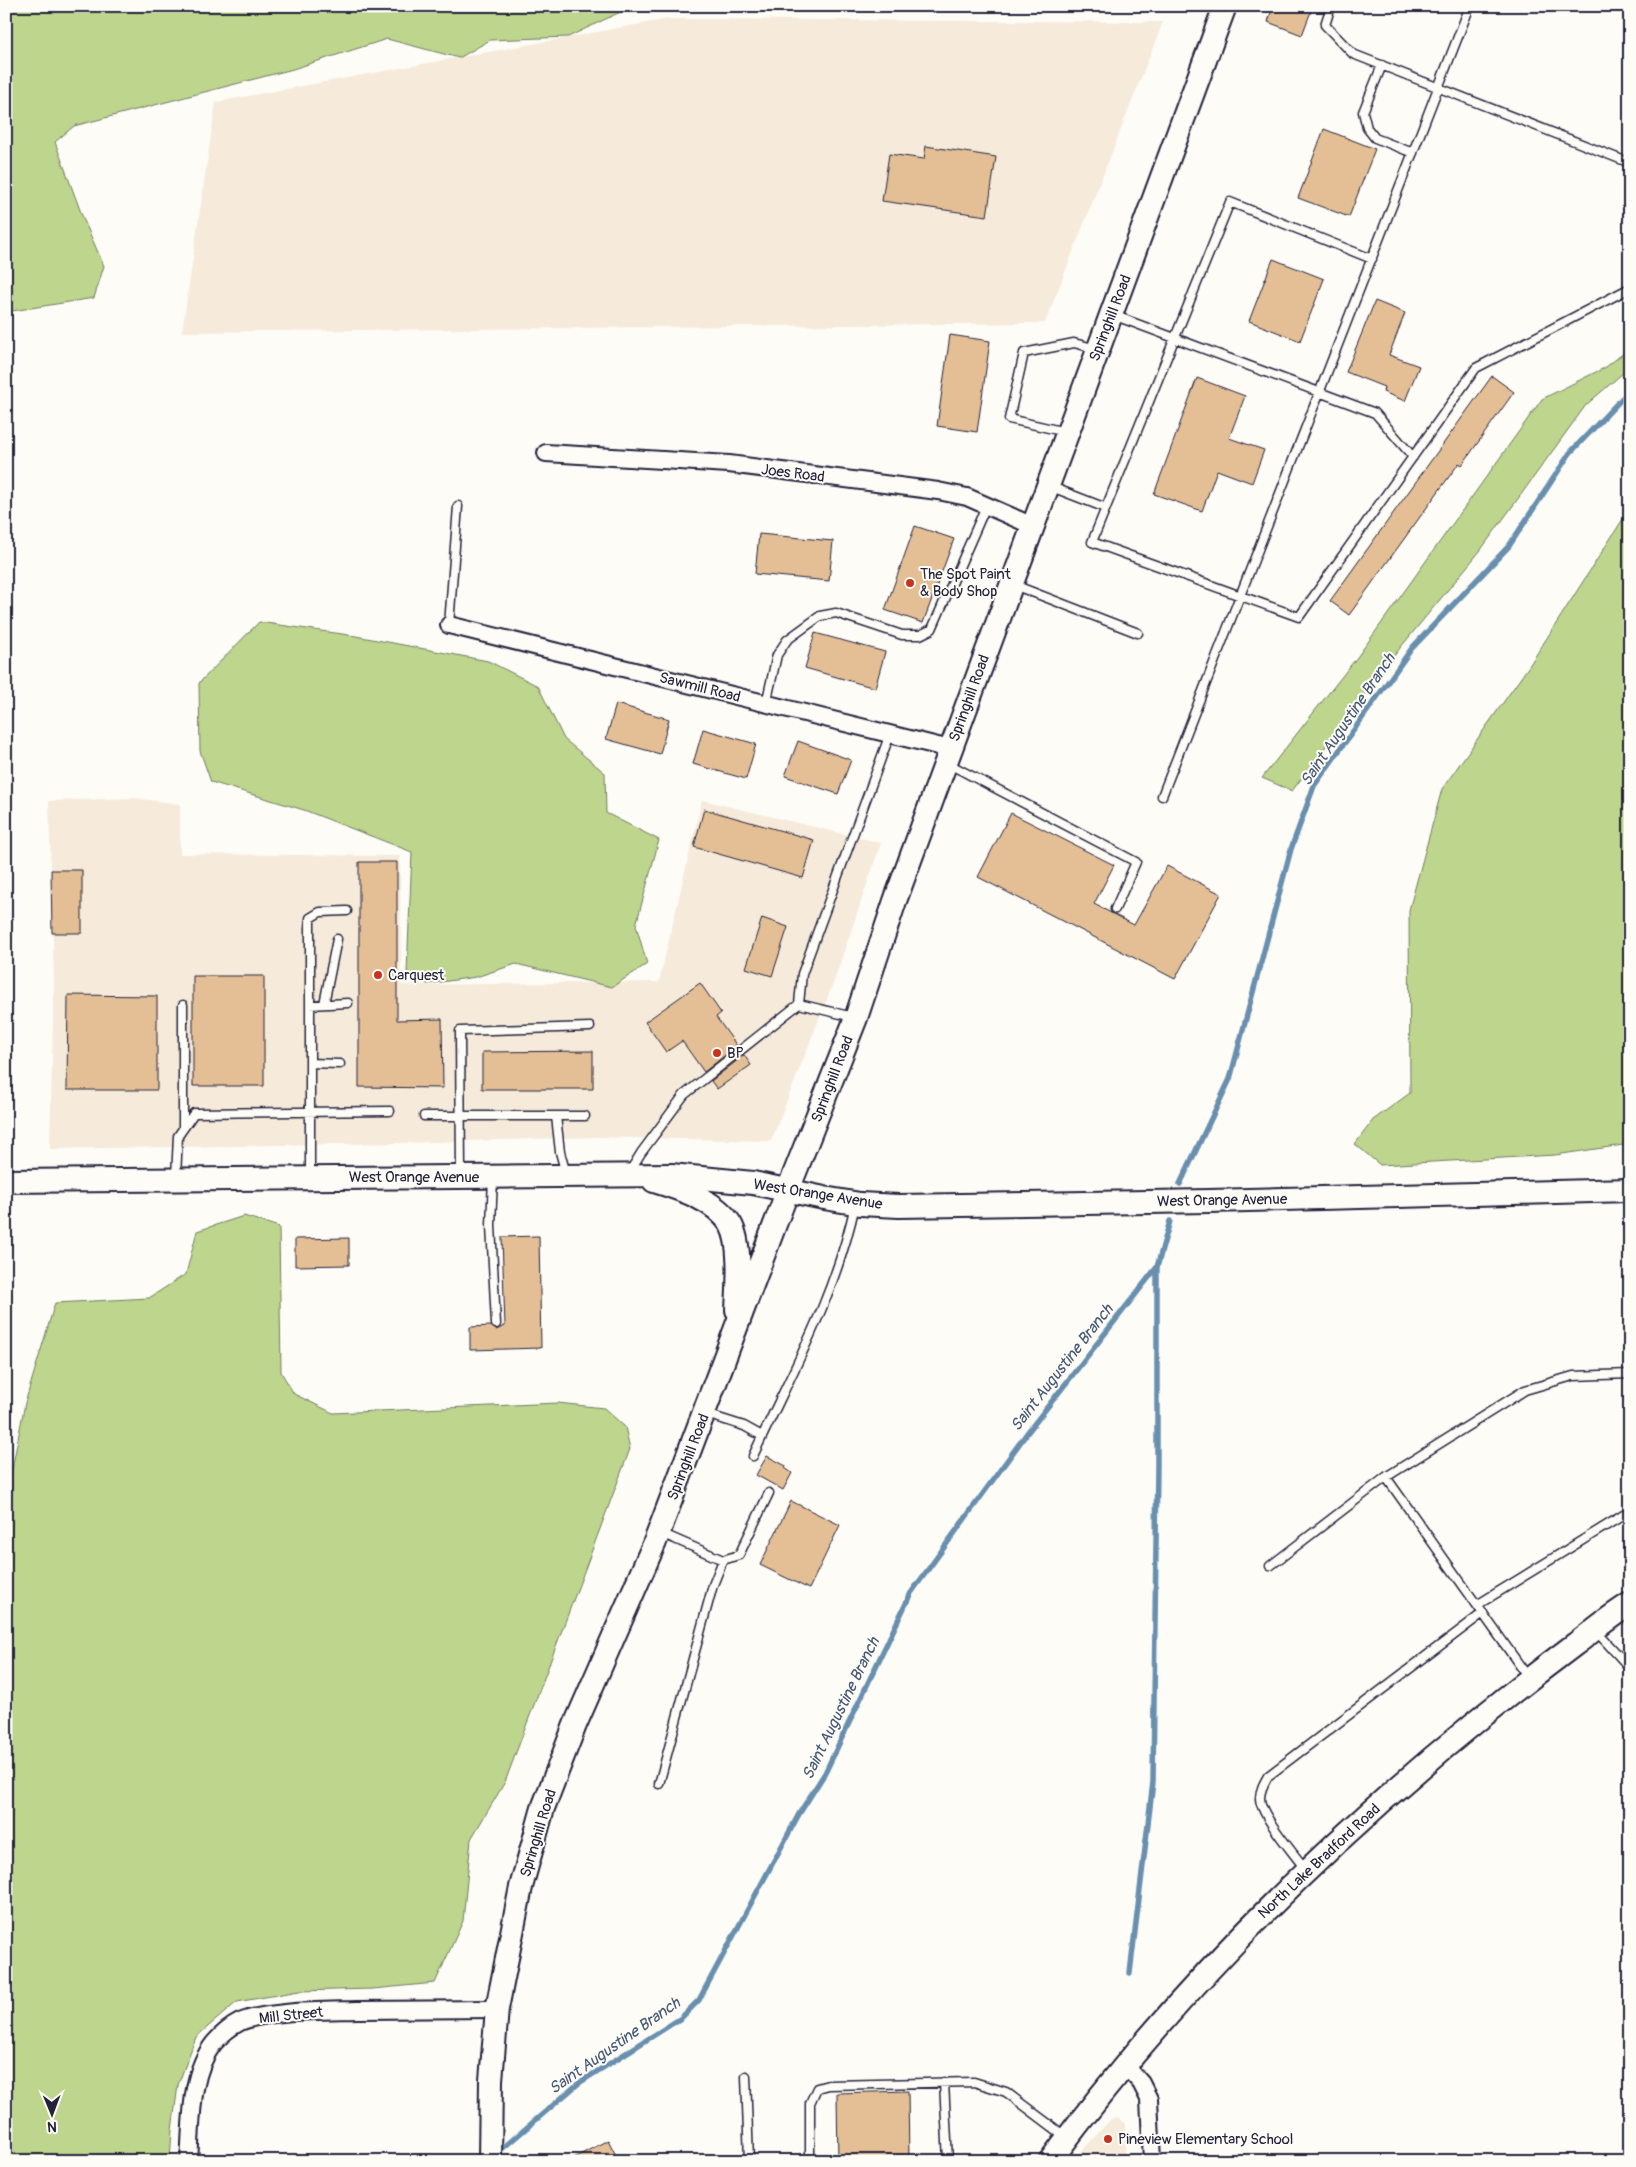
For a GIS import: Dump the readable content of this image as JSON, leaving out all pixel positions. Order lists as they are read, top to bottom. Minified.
{"streets":{"main road":["Springhill Road","West Orange Avenue","North Lake Bradford Road"],"street":["Joes Road","Sawmill Road","Mill Street"]},"crossings":[["Springhill Road","Joes Road"],["Springhill Road","Sawmill Road"],["Springhill Road","West Orange Avenue"],["Springhill Road","Mill Street"]],"water":["Saint Augustine Branch"],"places":["The Spot Paint & Body Shop","Carquest","BP","Pineview Elementary School"],"north":"bottom"}
